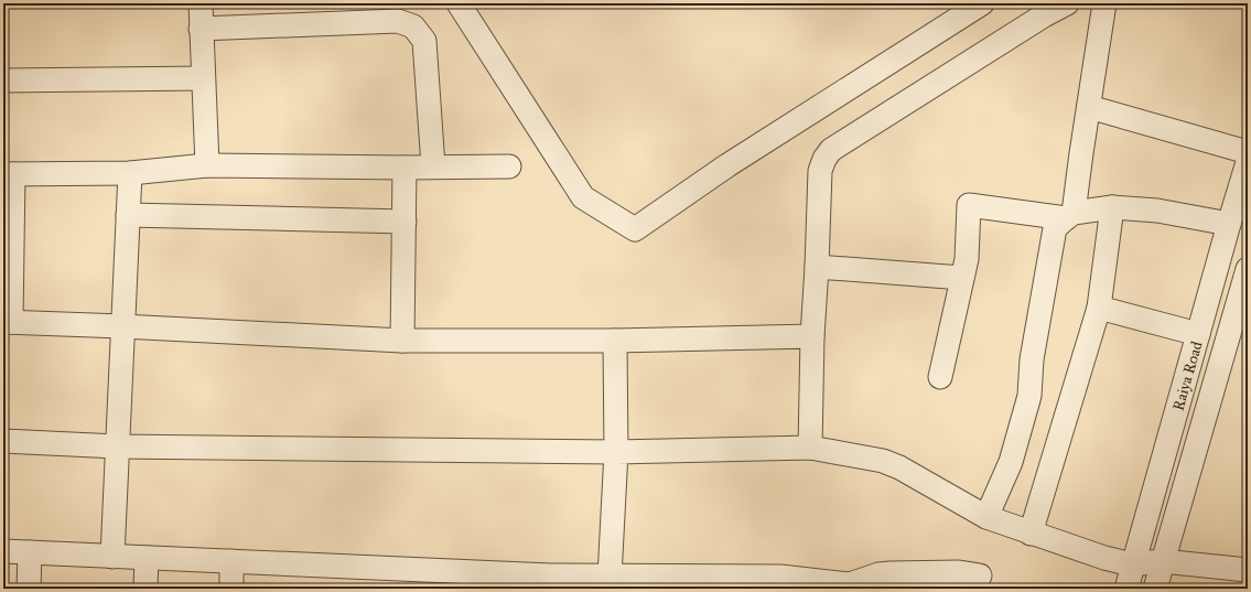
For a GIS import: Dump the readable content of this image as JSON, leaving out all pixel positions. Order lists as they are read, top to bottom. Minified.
{"streets":{"street":["Raiya Road"]}}
